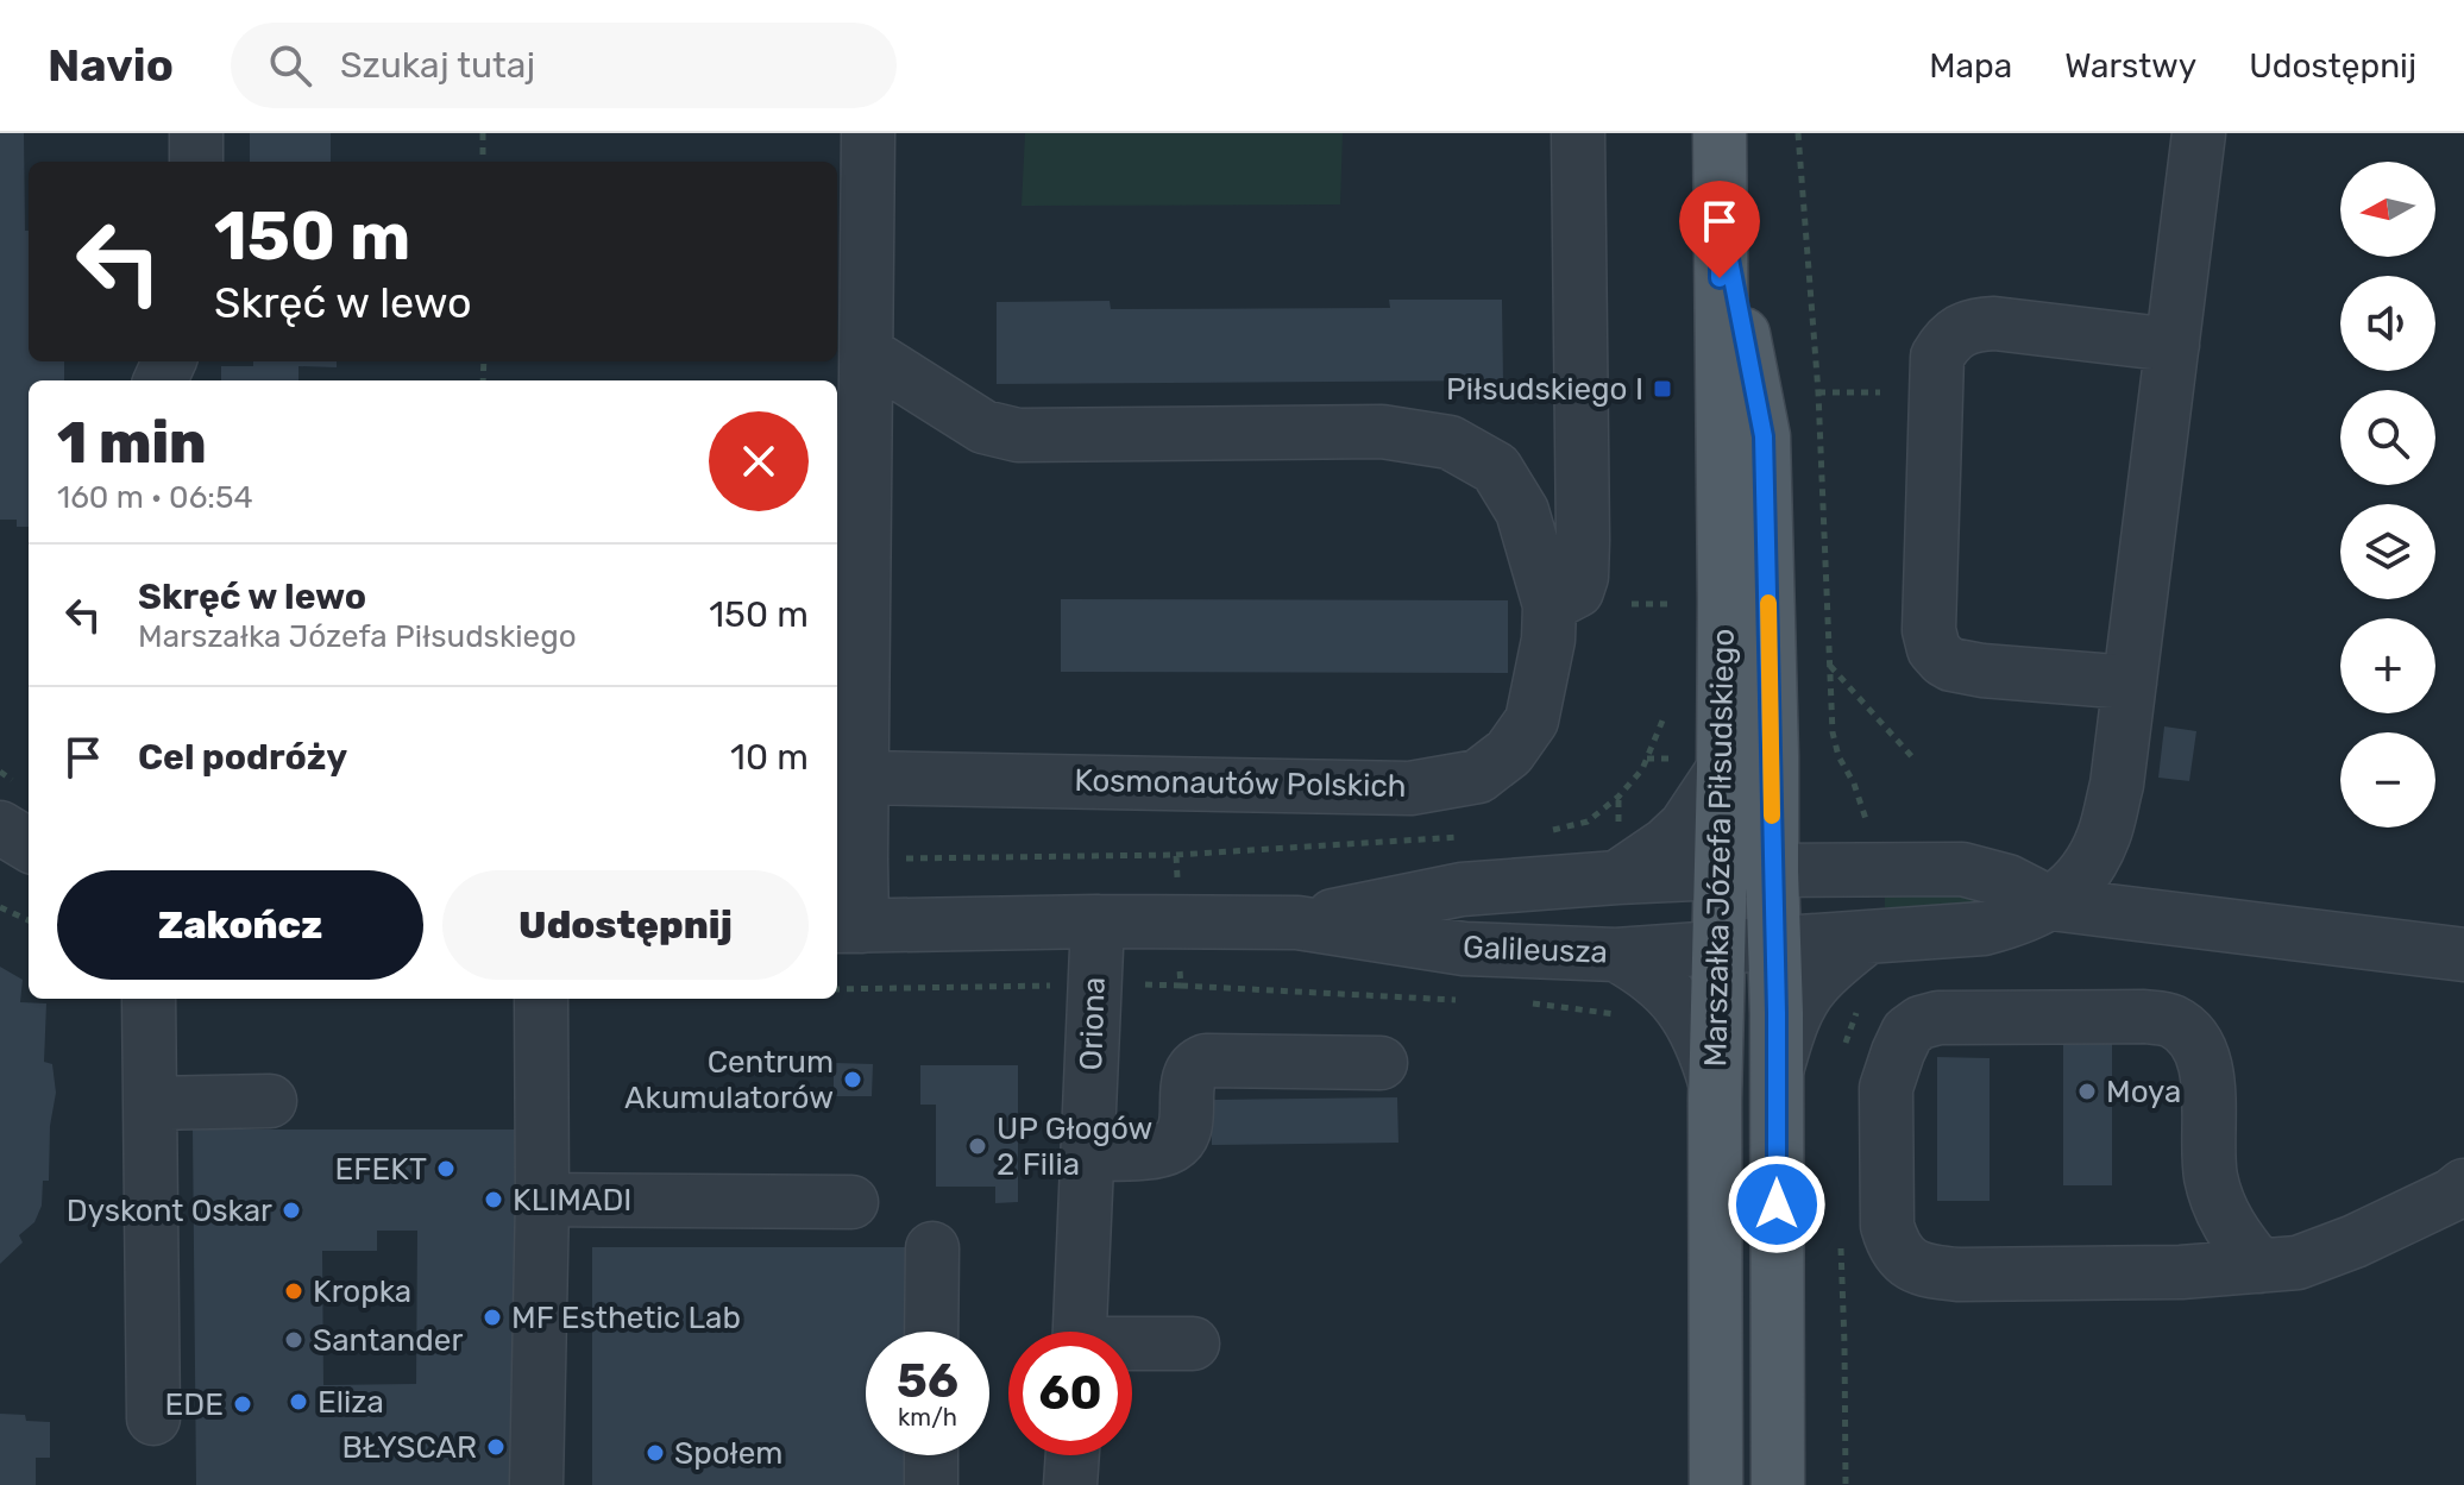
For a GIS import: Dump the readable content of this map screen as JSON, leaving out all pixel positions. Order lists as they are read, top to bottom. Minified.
{"streets":{"main road":["Marszałka Józefa Piłsudskiego"],"street":["Kosmonautów Polskich","Galileusza","Oriona"]},"crossings":[["Marszałka Józefa Piłsudskiego","Galileusza"],["Galileusza","Oriona"]],"places":{"transit":["Piłsudskiego I"],"other":["Centrum Akumulatorów","Moya","UP Głogów 2 Filia","EFEKT","KLIMADI","Dyskont Oskar","Kropka","MF Esthetic Lab","Santander","Eliza","EDE","BŁYSCAR","Społem"]},"north":"left","page":{"header":"Navio","search":"Szukaj tutaj","nav":["Mapa","Warstwy","Udostępnij"],"map_buttons":["+","−"],"turn":["150 m","Skręć w lewo"],"heading":["1 min","160 m · 06:54"],"list":[{"name":"Skręć w lewo","note":"Marszałka Józefa Piłsudskiego","value":"150 m"},{"name":"Cel podróży","value":"10 m"}],"buttons":["Zakończ","Udostępnij"],"speed":"56 km/h","limit":"60"}}
